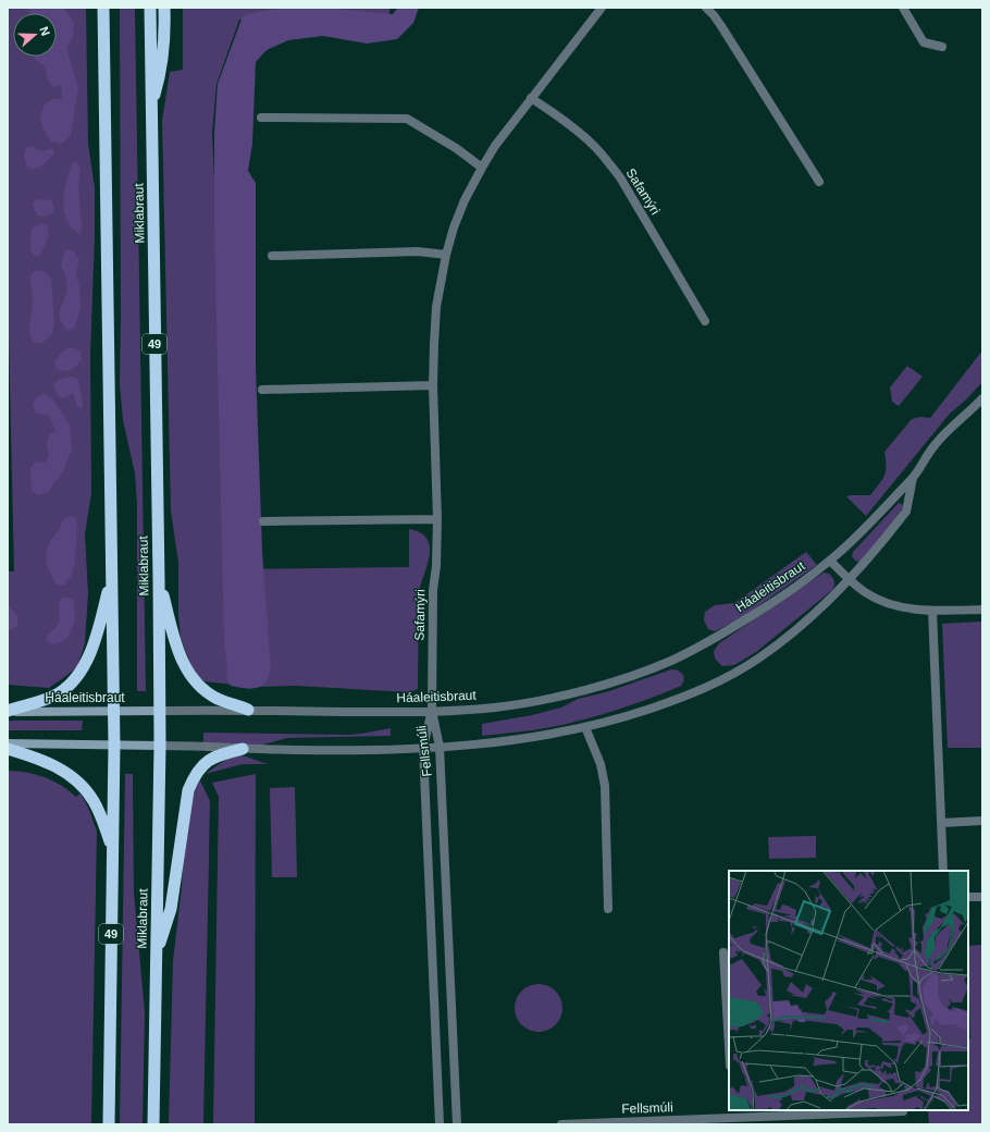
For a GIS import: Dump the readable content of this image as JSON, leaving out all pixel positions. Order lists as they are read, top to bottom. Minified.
{"streets":{"highway":["Miklabraut","49"],"main road":["Háaleitisbraut"],"street":["Safamýri","Fellsmúli"]},"crossings":[["Safamýri","Háaleitisbraut"],["Safamýri","Fellsmúli"],["Miklabraut","Háaleitisbraut"],["49","Háaleitisbraut"],["Háaleitisbraut","Fellsmúli"]],"north":"right"}
